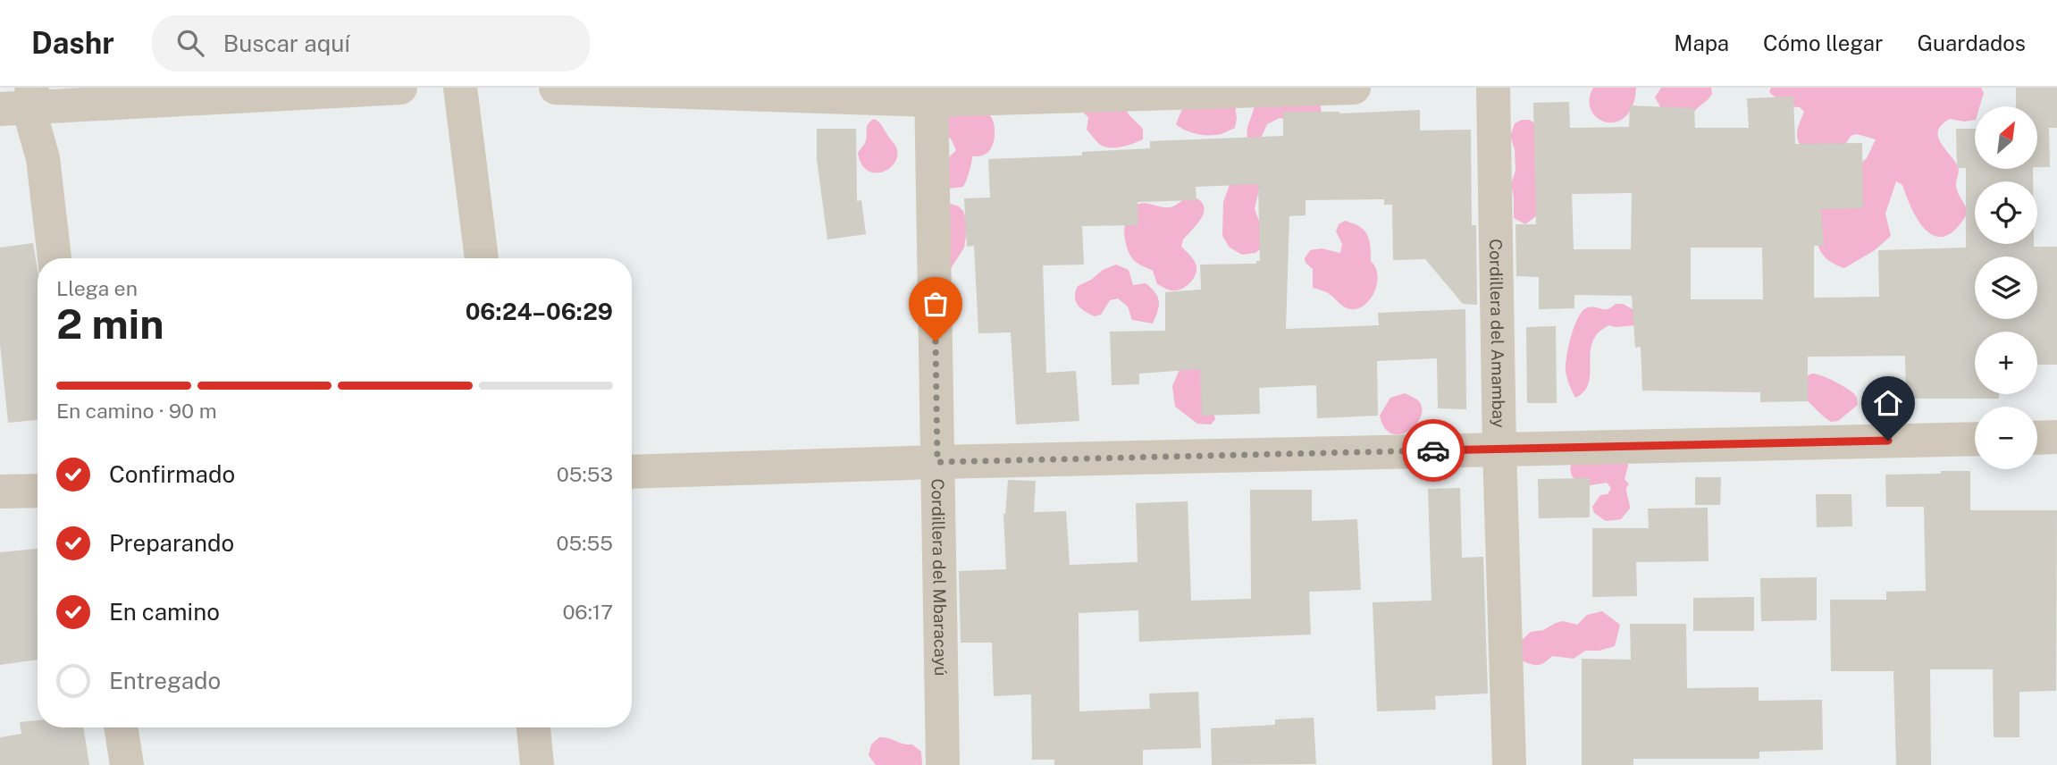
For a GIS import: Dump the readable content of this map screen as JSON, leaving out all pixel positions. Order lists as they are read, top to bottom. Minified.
{"streets":{"street":["Cordillera del Amambay","Cordillera del Mbaracayú"]},"north":"top right","page":{"header":"Dashr","search":"Buscar aquí","nav":["Mapa","Cómo llegar","Guardados"],"map_buttons":["+","−"],"heading":["2 min","Llega en","06:24–06:29"],"bar":"En camino · 90 m","list":[["Confirmado","05:53"],["Preparando","05:55"],["En camino","06:17"],"Entregado"]}}
